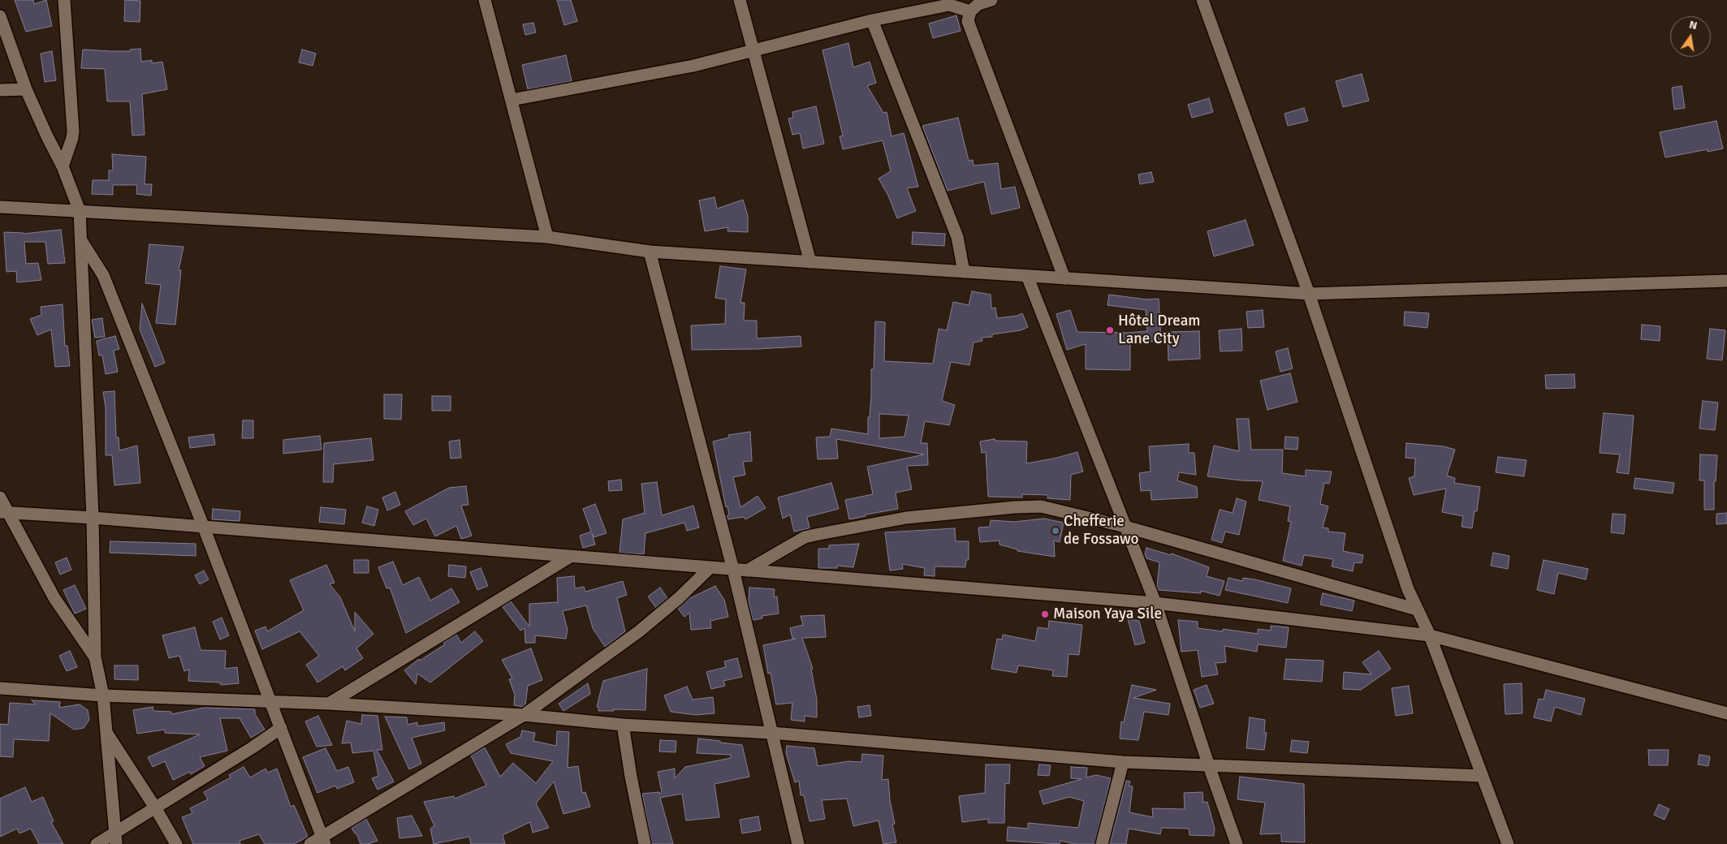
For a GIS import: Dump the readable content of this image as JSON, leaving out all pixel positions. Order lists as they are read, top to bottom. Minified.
{"places":["Hôtel Dream Lane City","Chefferie de Fossawo","Maison Yaya Sile"],"north":"top"}
